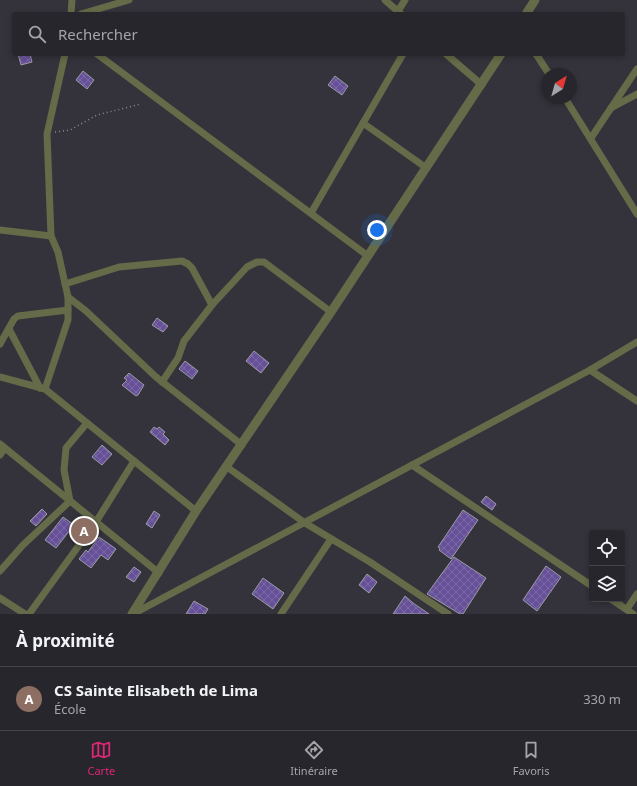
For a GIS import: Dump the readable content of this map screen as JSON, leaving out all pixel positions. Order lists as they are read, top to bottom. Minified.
{"north":"top right","page":{"search":"Rechercher","pins":"A","heading":"À proximité","list":[{"mark":"A","name":"CS Sainte Elisabeth de Lima","note":"École","value":"330 m"}],"nav":["Carte","Itinéraire","Favoris"]}}
